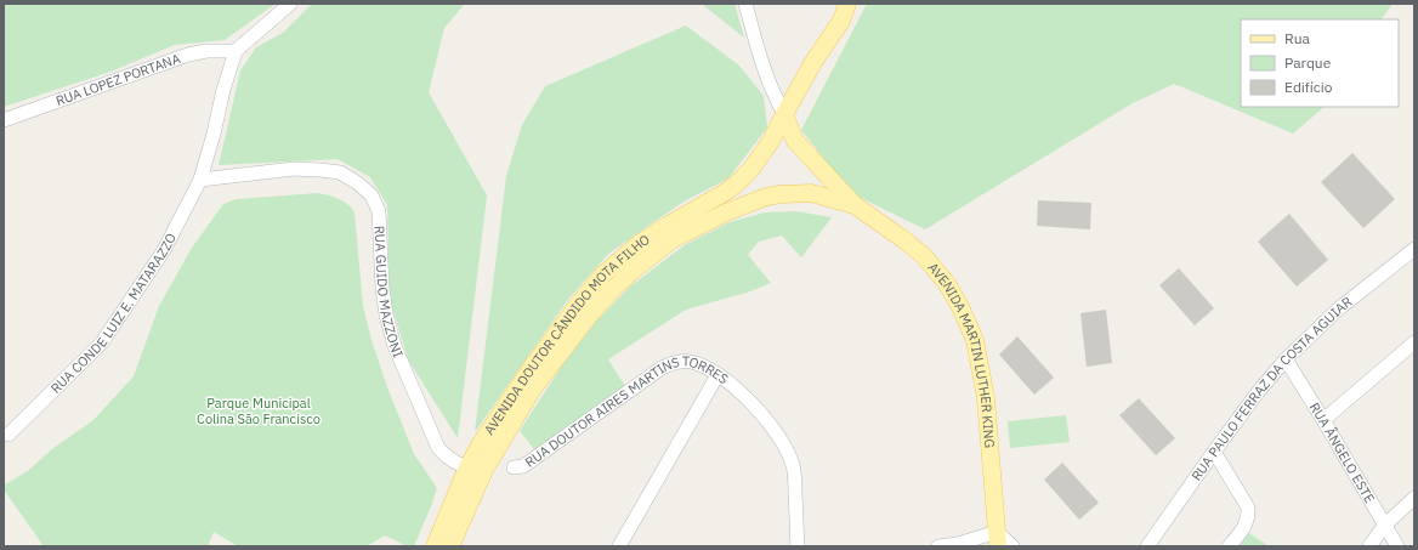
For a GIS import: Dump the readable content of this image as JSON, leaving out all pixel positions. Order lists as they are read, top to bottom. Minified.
{"streets":{"main road":["AVENIDA DOUTOR CÂNDIDO MOTA FILHO","AVENIDA MARTIN LUTHER KING"],"street":["RUA LOPEZ PORTANA","RUA GUIDO MAZZONI","RUA CONDE LUIZ E. MATARAZZO","RUA PAULO FERRAZ DA COSTA AGUIAR","RUA DOUTOR AIRES MARTINS TORRES","RUA ÂNGELO ESTE"]},"crossings":[["RUA LOPEZ PORTANA","RUA CONDE LUIZ E. MATARAZZO"],["RUA GUIDO MAZZONI","RUA CONDE LUIZ E. MATARAZZO"],["RUA GUIDO MAZZONI","AVENIDA DOUTOR CÂNDIDO MOTA FILHO"],["AVENIDA DOUTOR CÂNDIDO MOTA FILHO","AVENIDA MARTIN LUTHER KING"],["RUA PAULO FERRAZ DA COSTA AGUIAR","RUA ÂNGELO ESTE"]],"parks":["Parque Municipal Colina São Francisco"],"legend":["Rua","Parque","Edifício"]}
